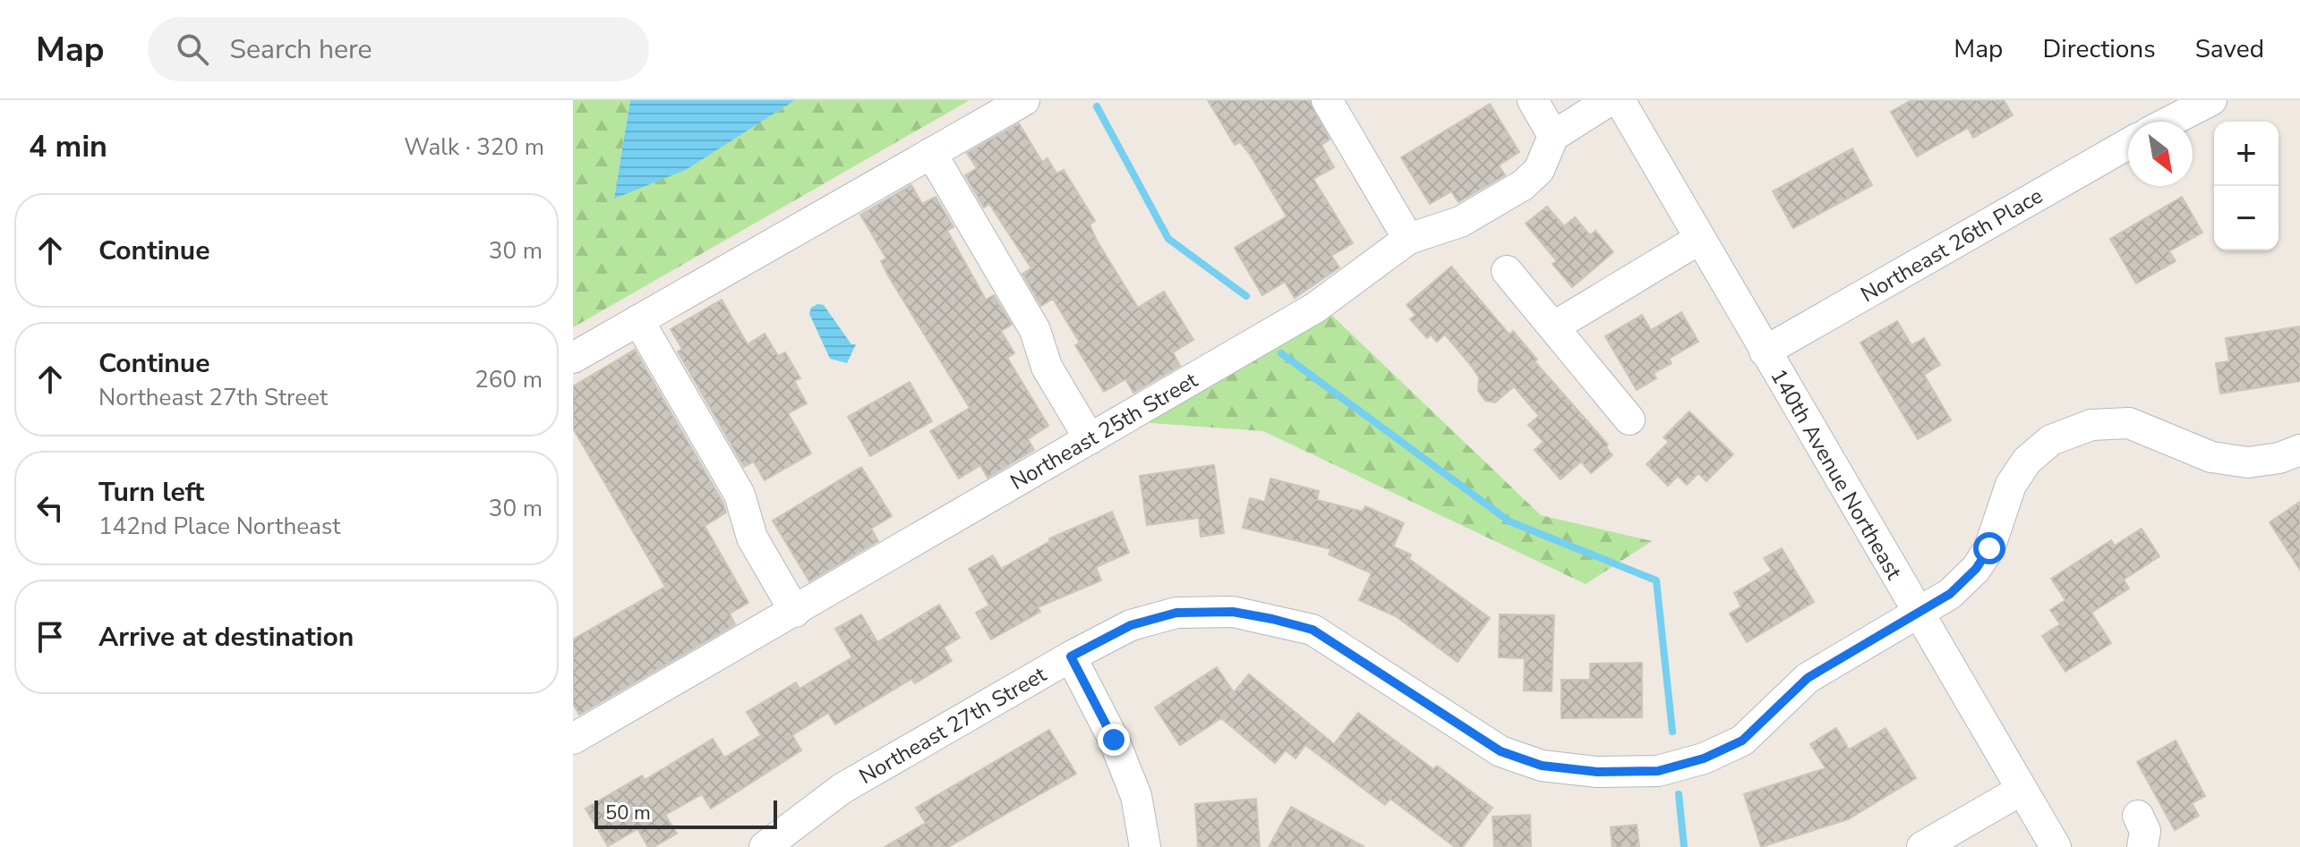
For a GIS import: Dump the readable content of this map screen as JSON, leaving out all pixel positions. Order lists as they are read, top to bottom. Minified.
{"streets":{"street":["Northeast 26th Place","Northeast 25th Street","140th Avenue Northeast","Northeast 27th Street"]},"crossings":[["Northeast 26th Place","140th Avenue Northeast"],["140th Avenue Northeast","Northeast 27th Street"]],"scale_bar":"50 m","north":"bottom right","page":{"header":"Map","search":"Search here","nav":["Map","Directions","Saved"],"heading":["4 min","Walk · 320 m"],"map_buttons":["+","−"],"list":[["Continue","30 m"],["Continue","Northeast 27th Street","260 m"],["Turn left","142nd Place Northeast","30 m"],"Arrive at destination"],"scale":"50 m"}}
